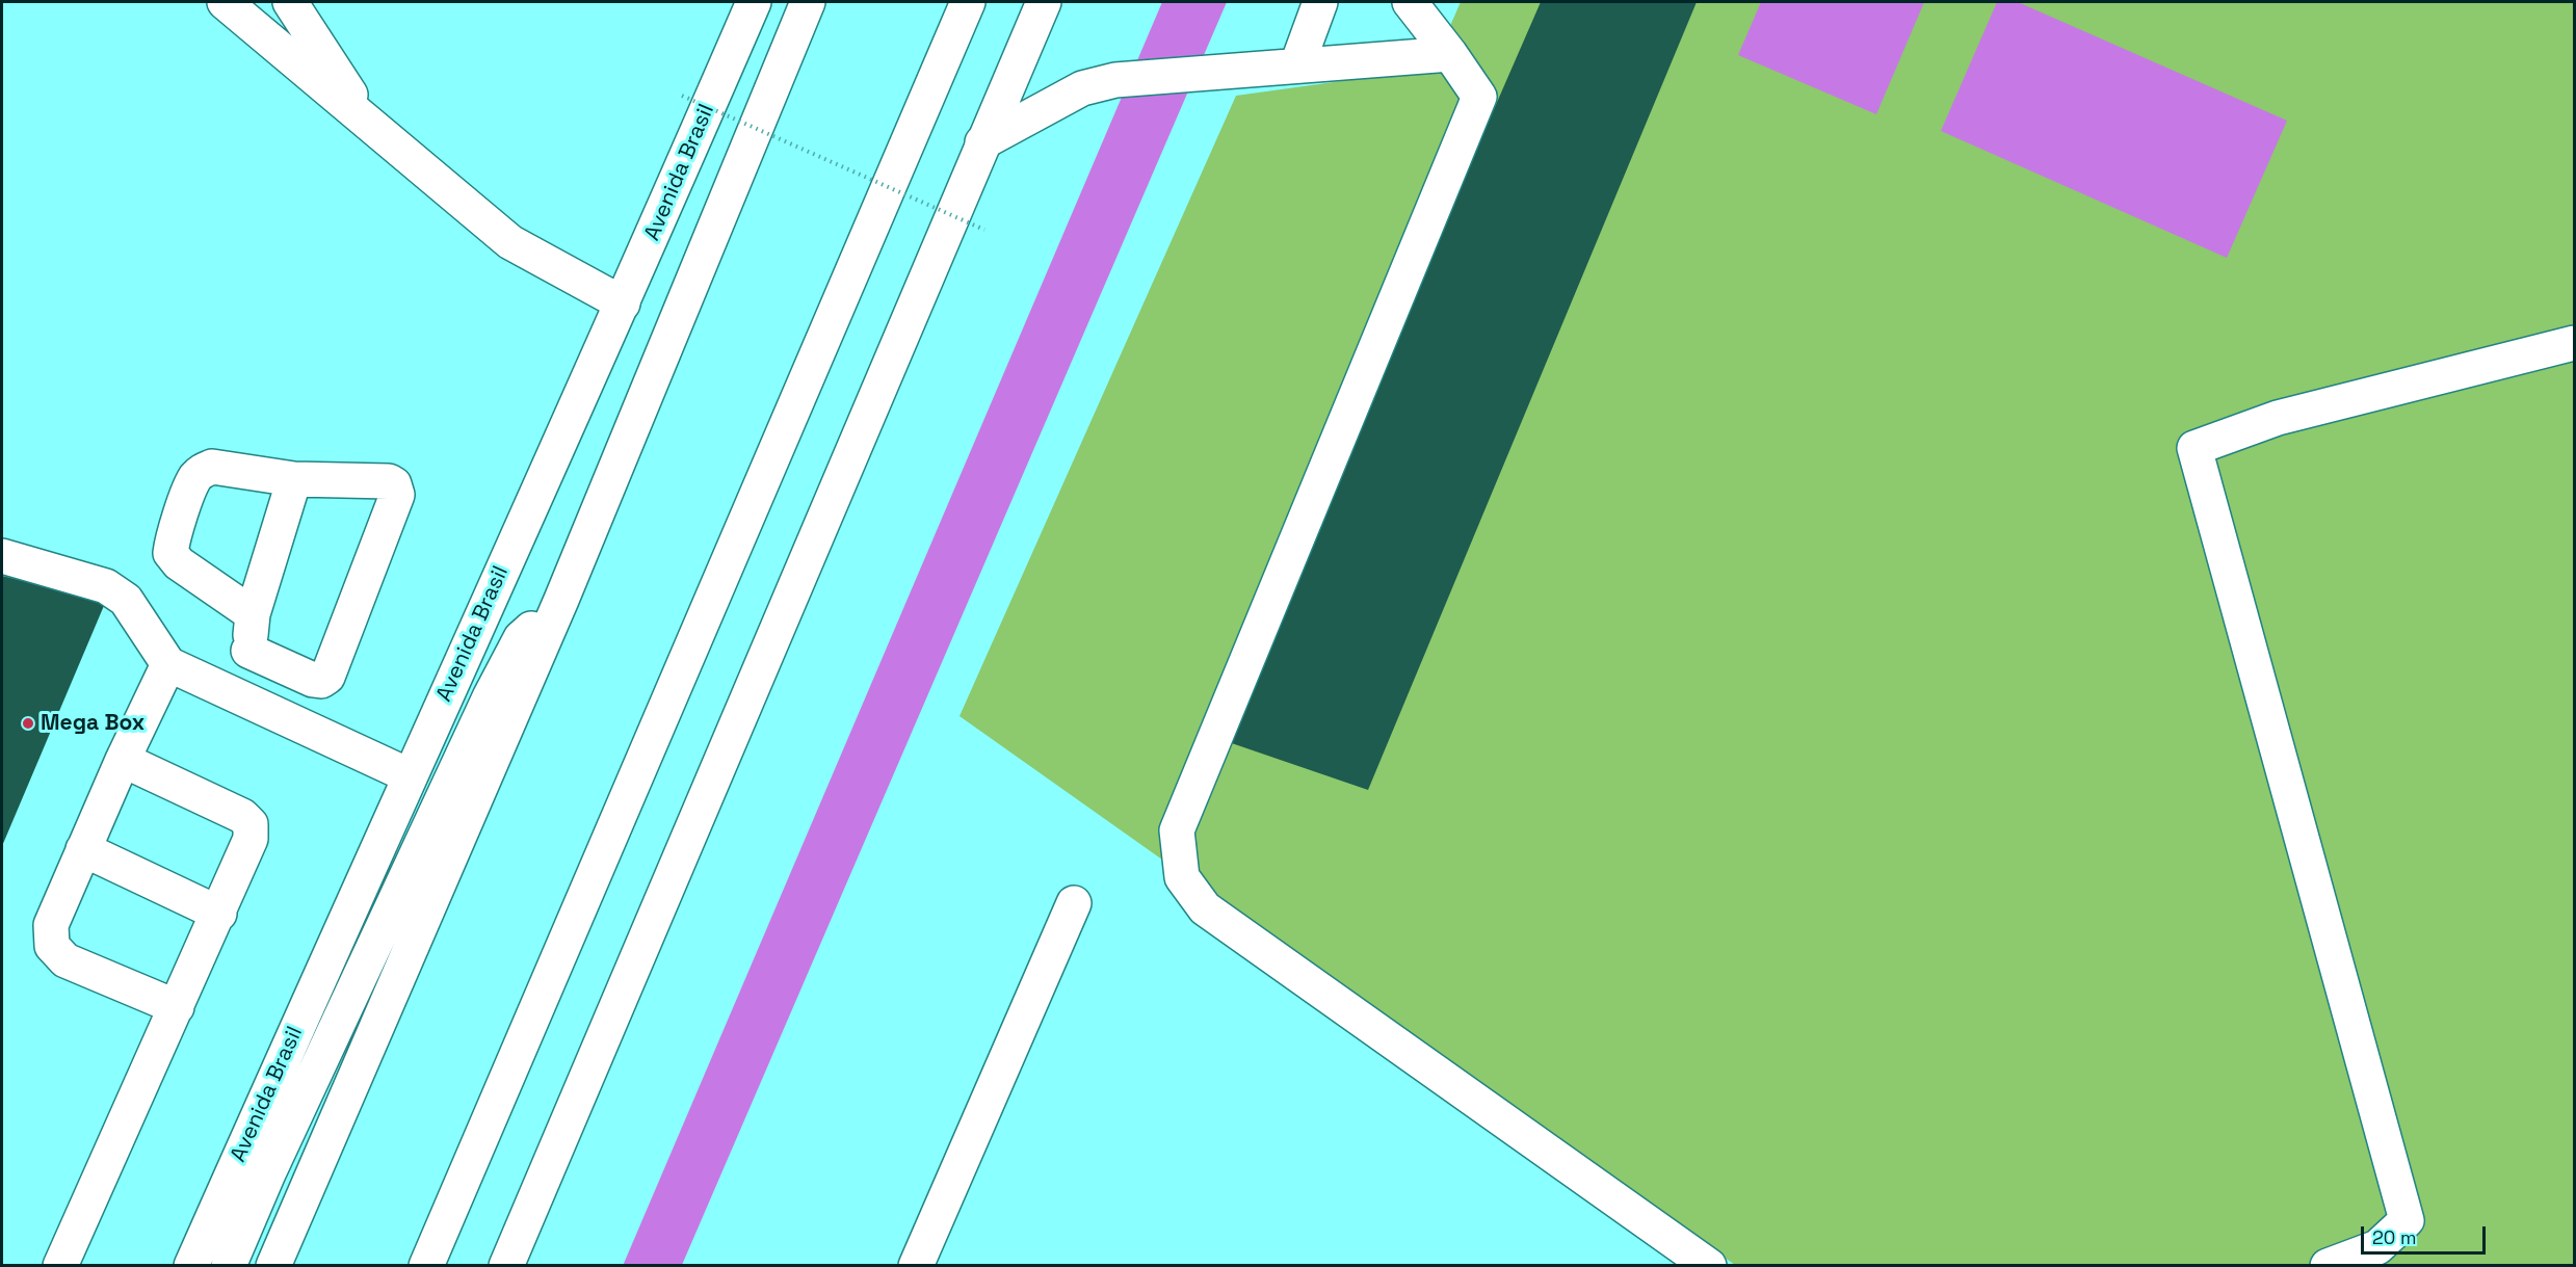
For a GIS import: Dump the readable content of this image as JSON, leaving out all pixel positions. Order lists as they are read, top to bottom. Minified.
{"streets":{"main road":["Avenida Brasil"]},"places":["Mega Box"],"scale_bar":"20 m"}
